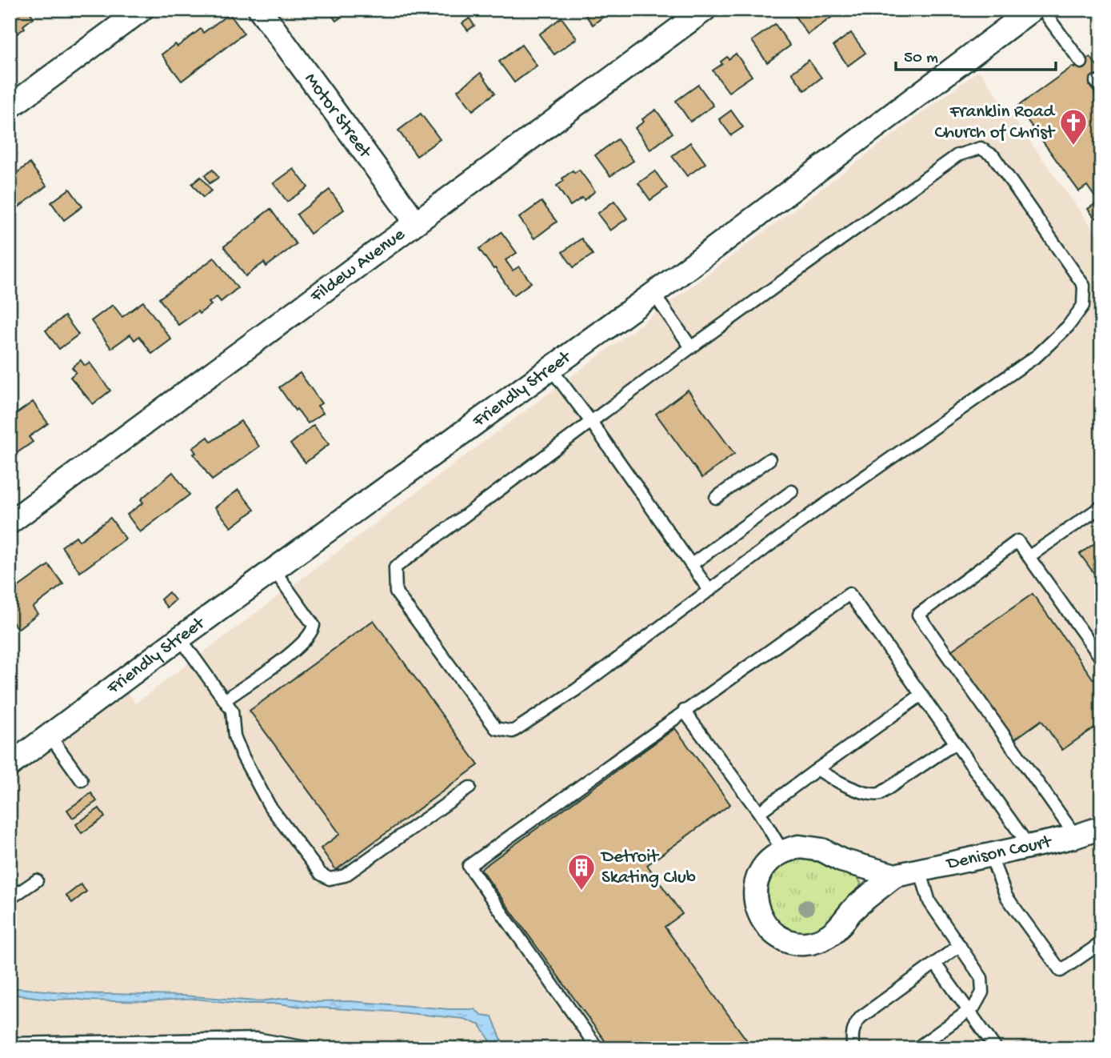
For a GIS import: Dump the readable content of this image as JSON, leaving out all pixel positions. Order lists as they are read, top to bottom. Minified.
{"streets":{"street":["Motor Street","Fildew Avenue","Friendly Street","Denison Court"]},"crossings":[["Motor Street","Fildew Avenue"]],"places":{"church":["Franklin Road Church of Christ"],"building":["Detroit Skating Club"]},"scale_bar":"50 m"}
